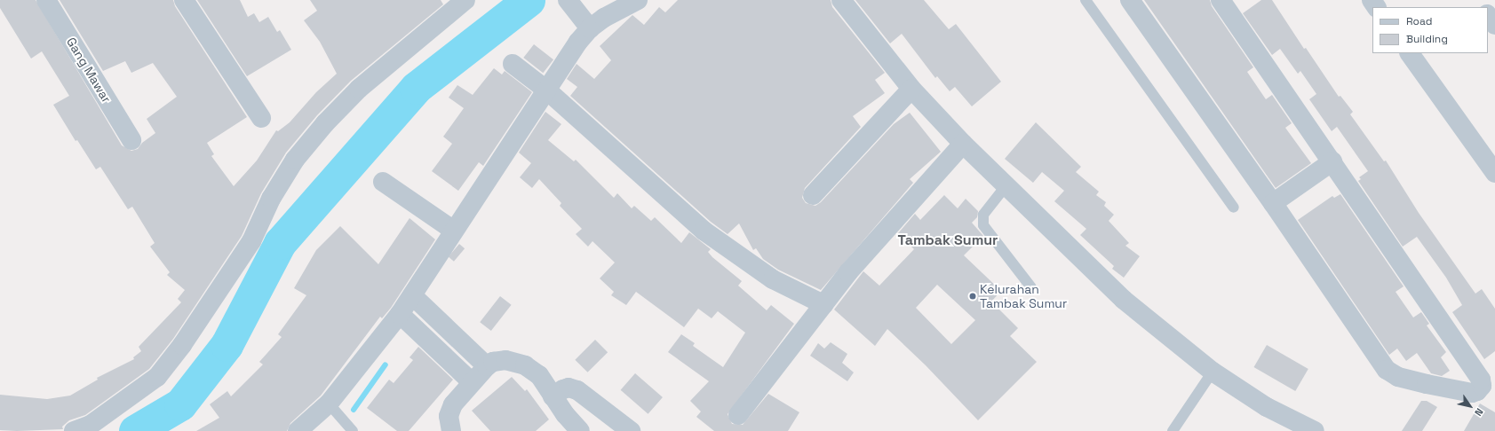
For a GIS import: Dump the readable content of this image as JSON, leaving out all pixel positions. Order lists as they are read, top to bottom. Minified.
{"streets":{"street":["Gang Mawar"]},"districts":["Tambak Sumur"],"places":["Kelurahan Tambak Sumur"],"legend":["Road","Building"],"north":"bottom right"}
